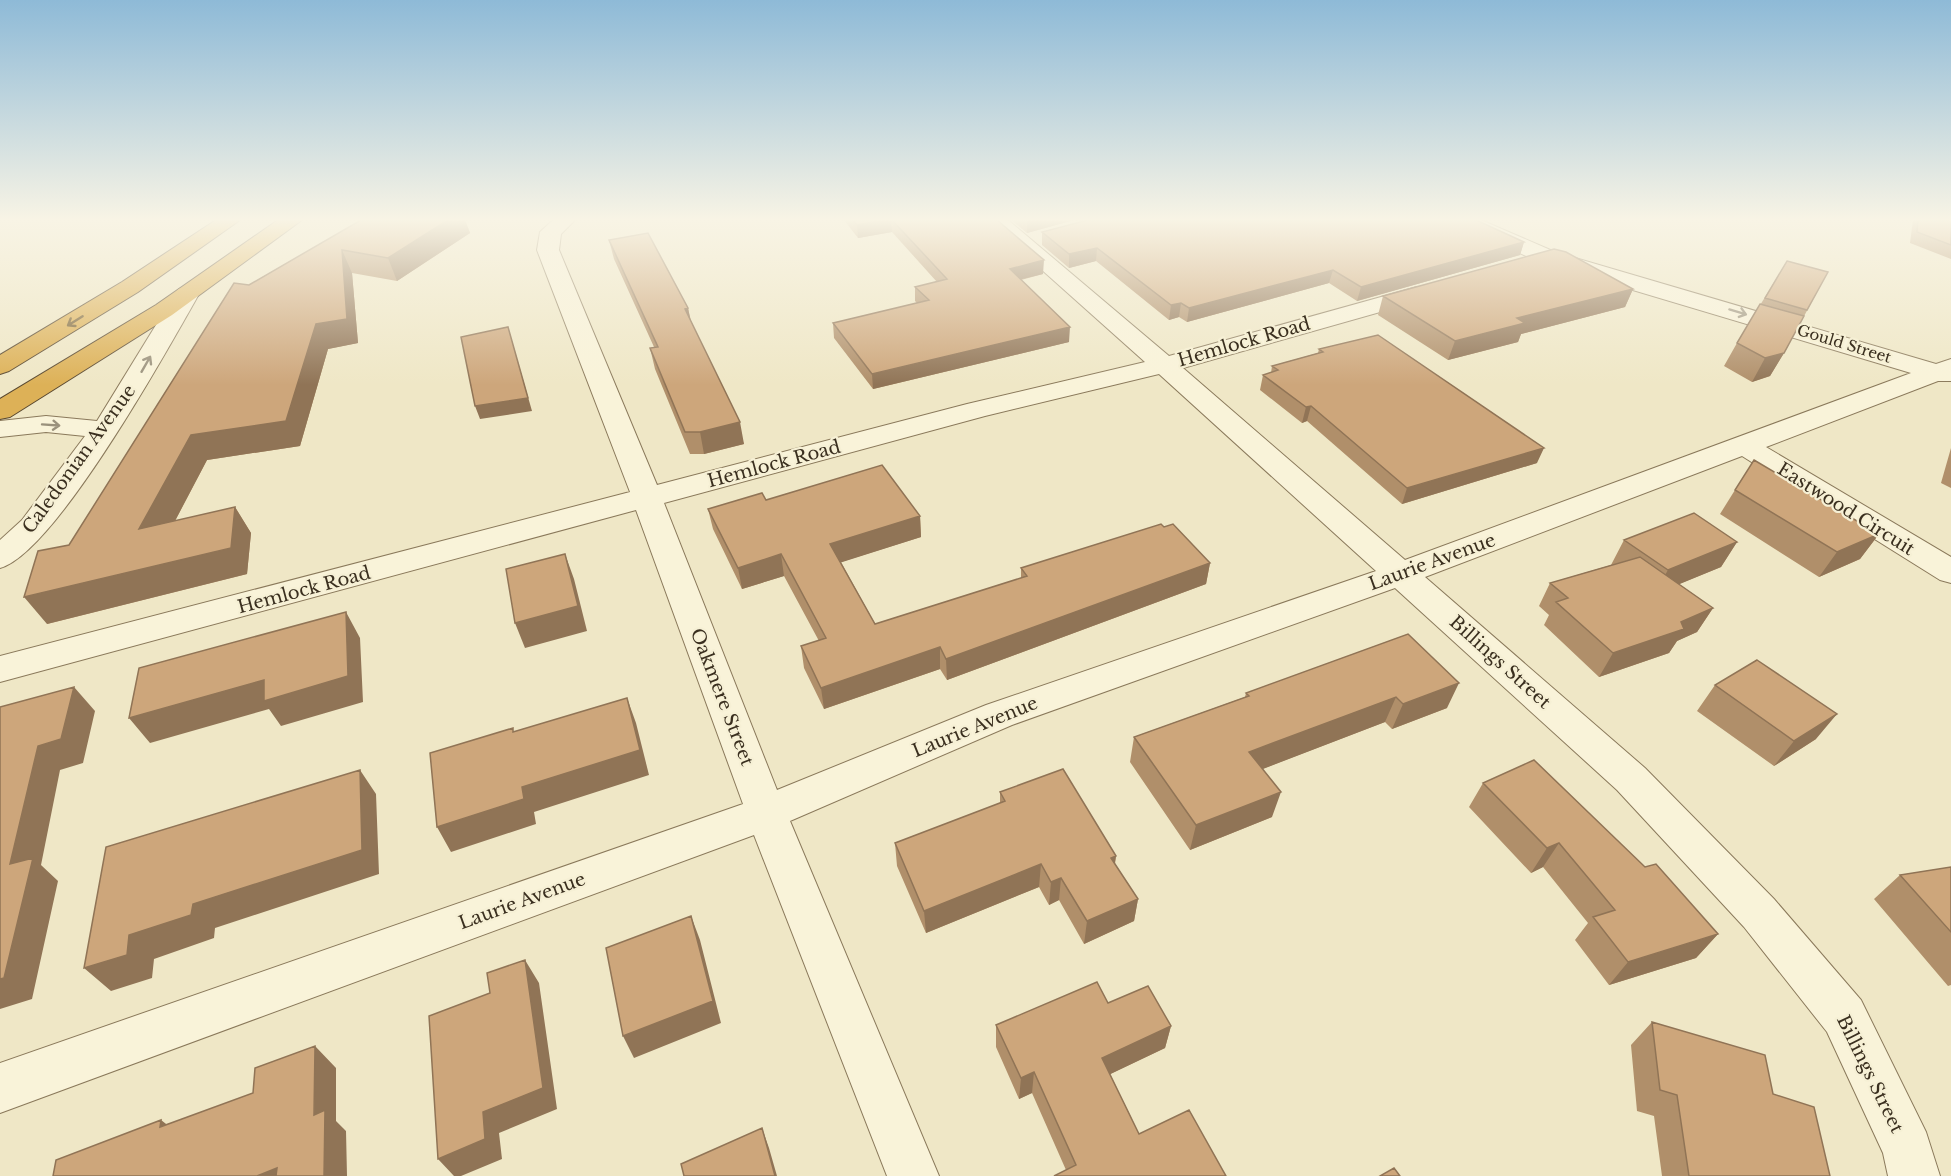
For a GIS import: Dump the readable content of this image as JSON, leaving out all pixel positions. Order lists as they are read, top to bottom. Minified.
{"streets":{"street":["Hemlock Road","Gould Street","Caledonian Avenue","Eastwood Circuit","Laurie Avenue","Billings Street","Oakmere Street"]},"crossings":[["Hemlock Road","Billings Street"],["Hemlock Road","Oakmere Street"],["Gould Street","Laurie Avenue"],["Eastwood Circuit","Laurie Avenue"],["Laurie Avenue","Billings Street"],["Laurie Avenue","Oakmere Street"]],"one_way":["Gould Street","Caledonian Avenue"]}
